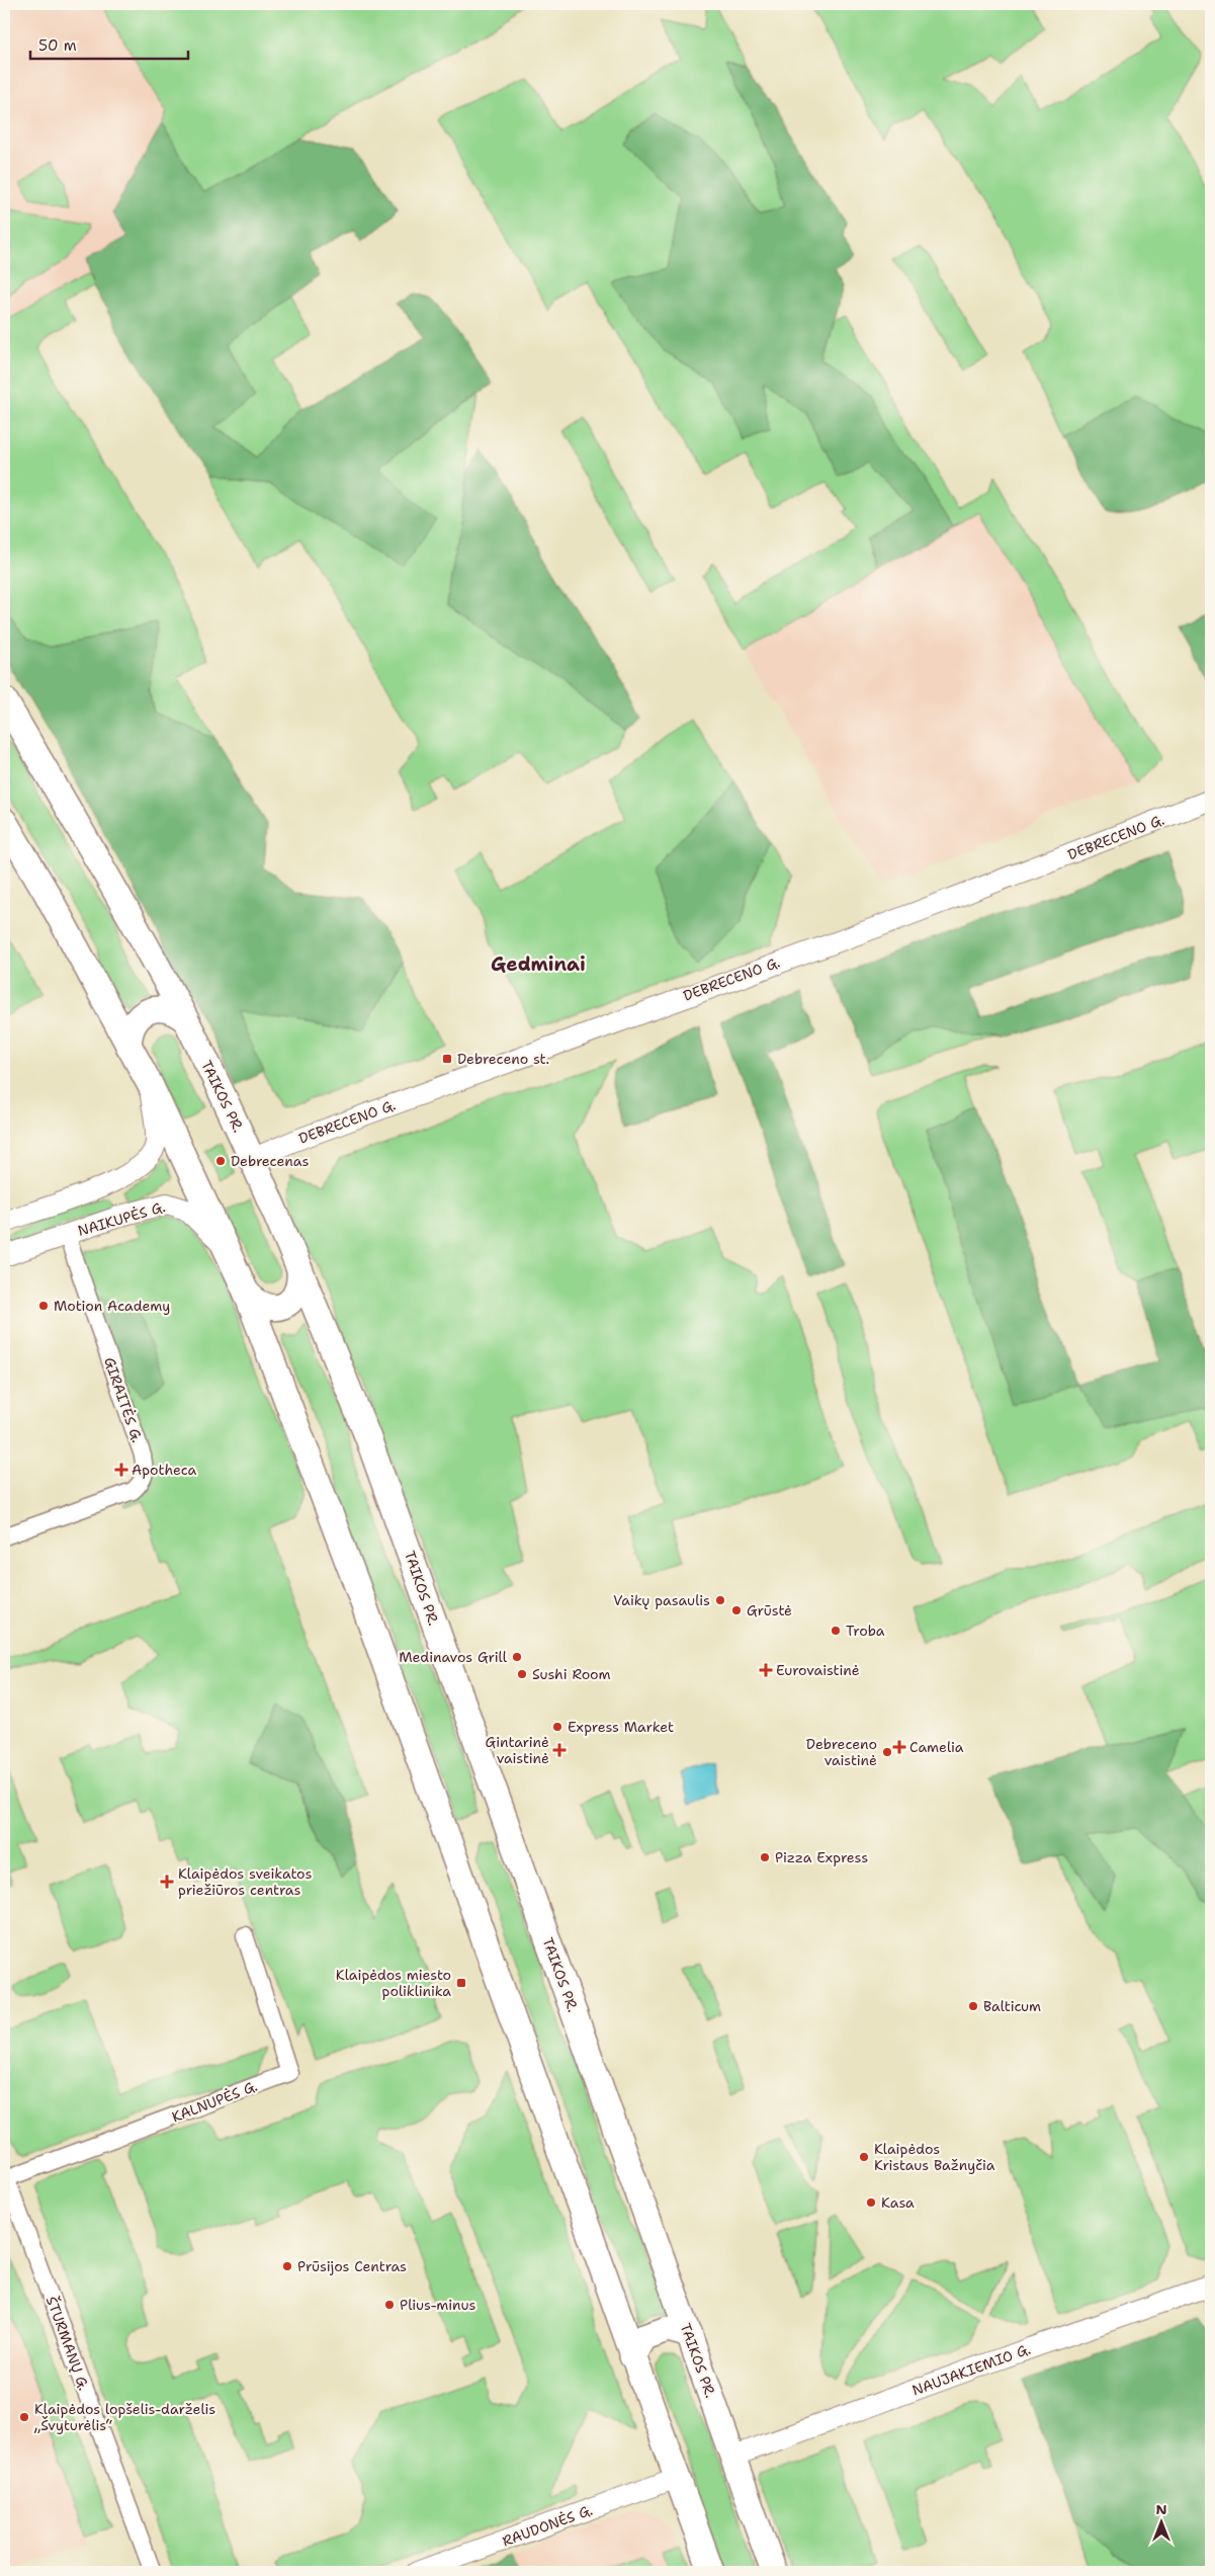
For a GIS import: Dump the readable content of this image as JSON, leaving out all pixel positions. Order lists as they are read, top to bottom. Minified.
{"streets":{"main road":["TAIKOS PR."],"street":["DEBRECENO G.","NAIKUPĖS G.","GIRAITĖS G.","KALNUPĖS G.","ŠTURMANŲ G.","NAUJAKIEMIO G.","RAUDONĖS G."]},"crossings":[["DEBRECENO G.","TAIKOS PR."],["TAIKOS PR.","NAUJAKIEMIO G."],["NAIKUPĖS G.","GIRAITĖS G."],["KALNUPĖS G.","ŠTURMANŲ G."]],"districts":["Gedminai"],"places":{"transit":["Debreceno st.","Klaipėdos miesto poliklinika"],"other":["Debrecenas","Motion Academy","Vaikų pasaulis","Grūstė","Troba","Medinavos Grill","Sushi Room","Express Market","Debreceno vaistinė","Pizza Express","Balticum","Klaipėdos Kristaus Bažnyčia","Kasa","Prūsijos Centras","Plius-minus","Klaipėdos lopšelis-darželis „Švyturėlis“"],"health":["Apotheca","Eurovaistinė","Camelia","Gintarinė vaistinė","Klaipėdos sveikatos priežiūros centras"]},"scale_bar":"50 m","north":"top"}
